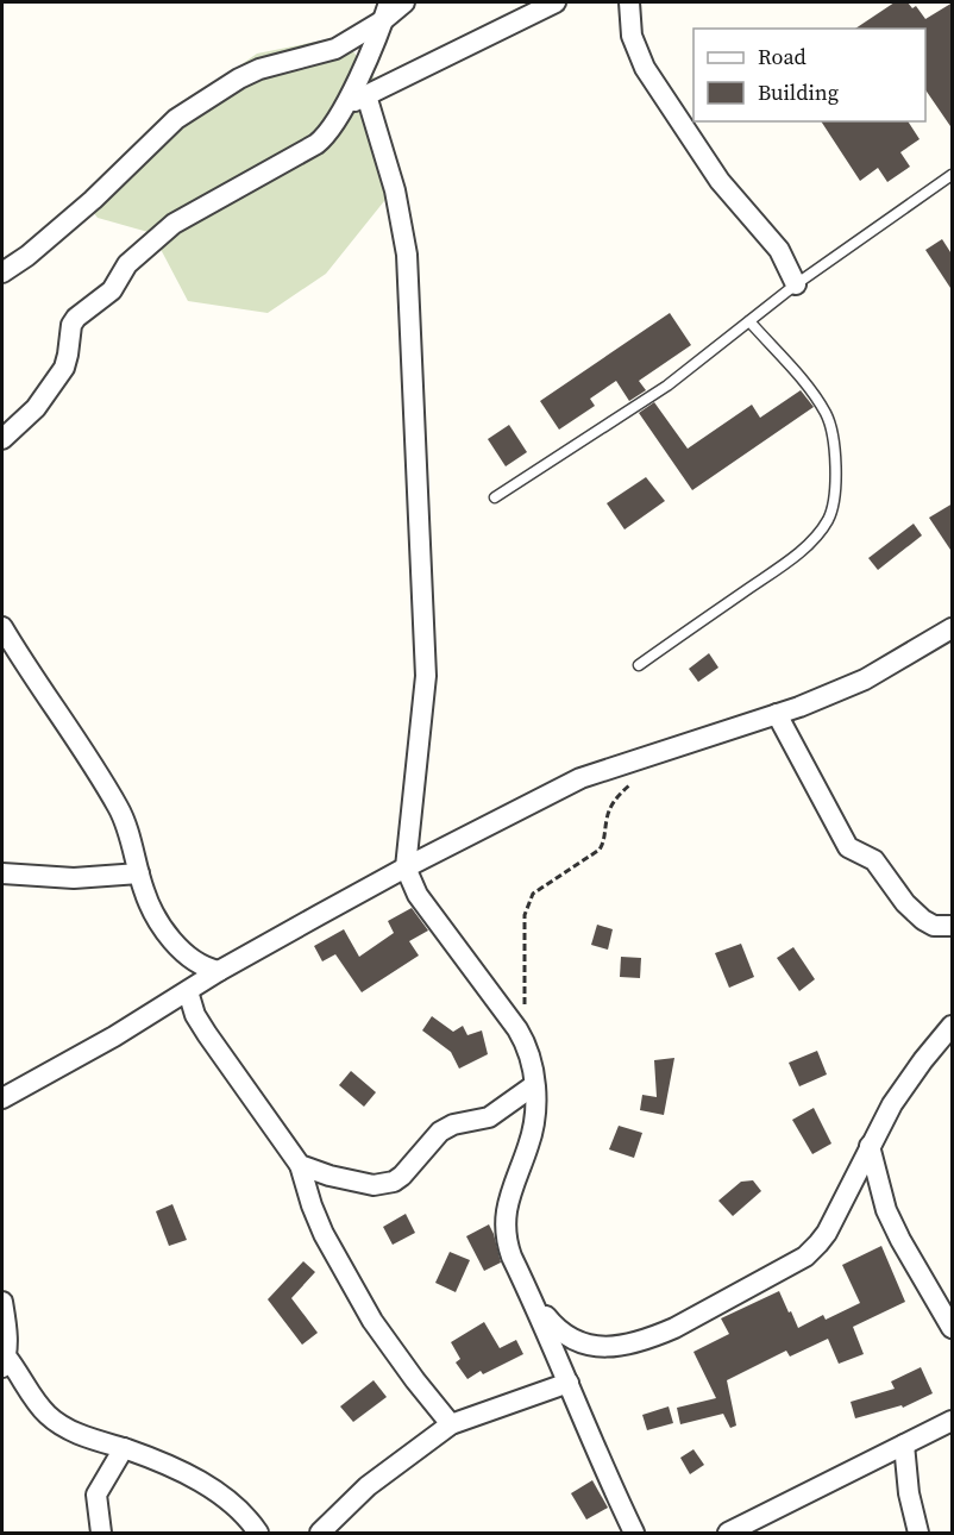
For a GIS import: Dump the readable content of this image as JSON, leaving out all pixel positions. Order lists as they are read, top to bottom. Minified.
{"legend":["Road","Building"]}
